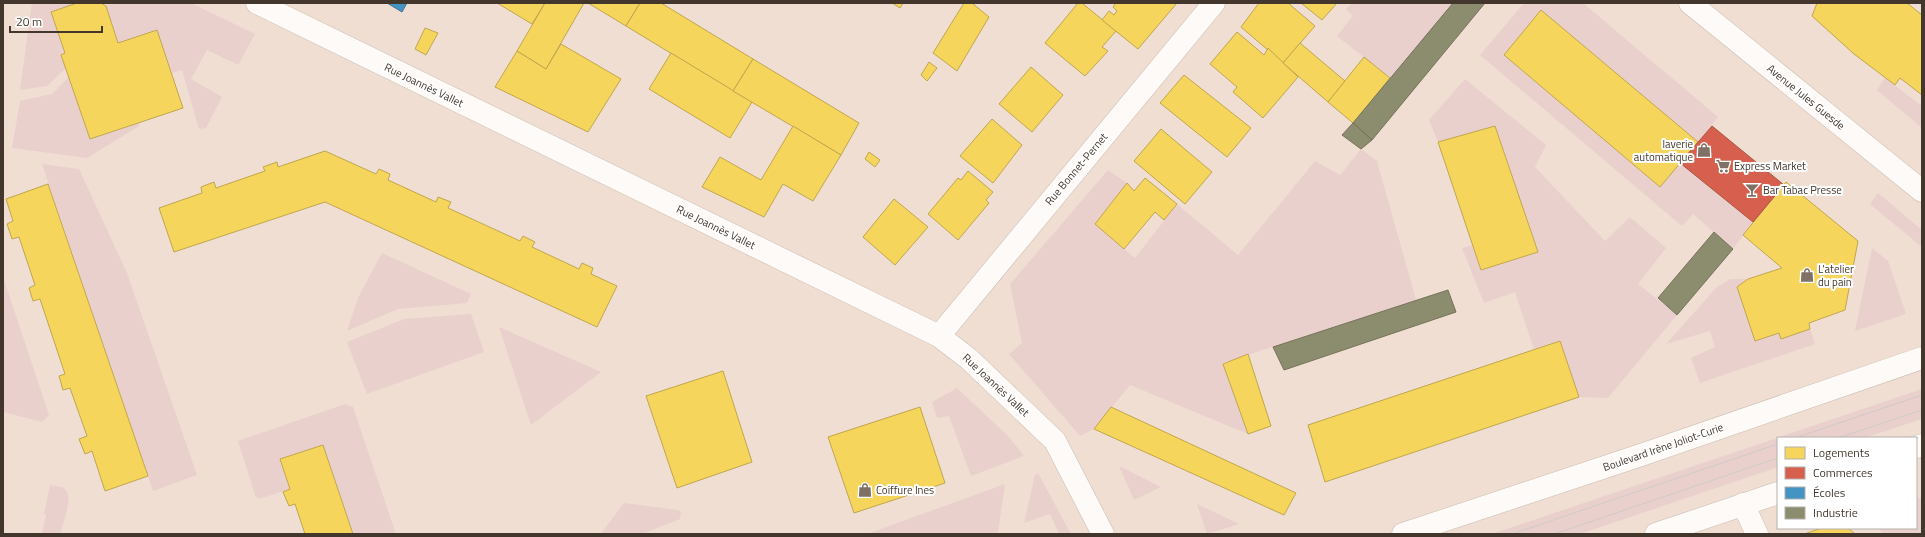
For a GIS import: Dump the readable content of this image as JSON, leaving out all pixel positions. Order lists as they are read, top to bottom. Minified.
{"streets":{"street":["Rue Joannès Vallet","Avenue Jules Guesde","Rue Bonnet-Pernet","Boulevard Irène Joliot-Curie"]},"crossings":[["Rue Joannès Vallet","Rue Bonnet-Pernet"]],"places":{"shop":["laverie automatique","L'atelier du pain","Coiffure Ines"],"supermarket":["Express Market"],"bar":["Bar Tabac Presse"]},"legend":["Logements","Commerces","Écoles","Industrie"],"scale_bar":"20 m"}
